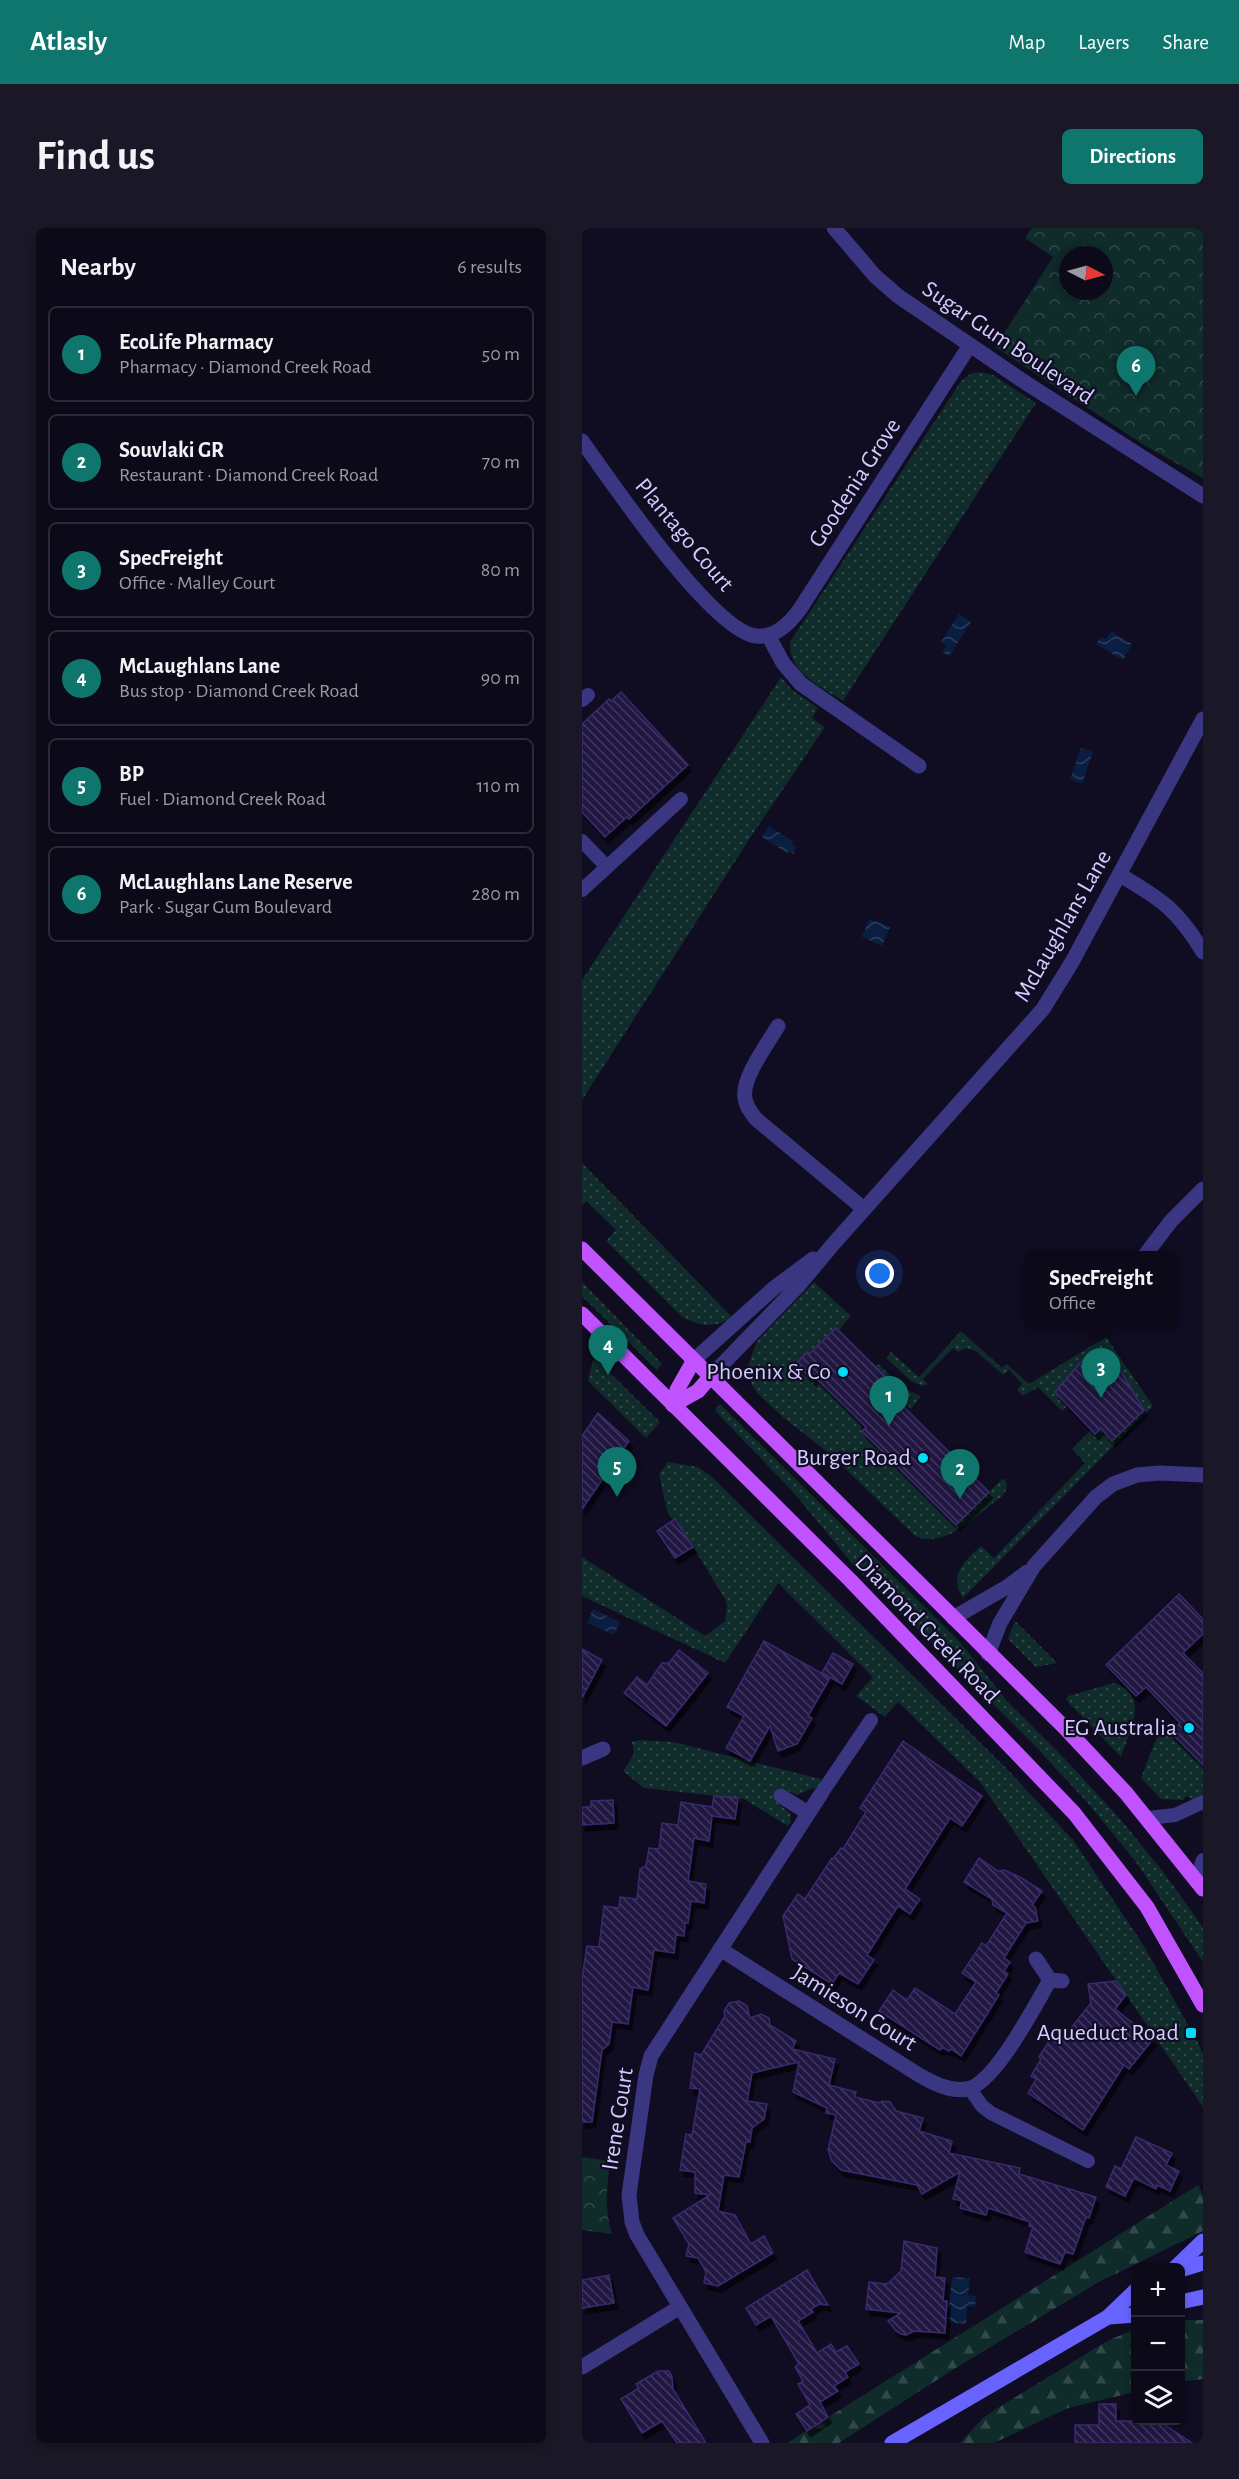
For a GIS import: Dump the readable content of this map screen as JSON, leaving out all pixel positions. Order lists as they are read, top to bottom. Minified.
{"streets":{"main road":["Diamond Creek Road"],"street":["Sugar Gum Boulevard","Goodenia Grove","Plantago Court","McLaughlans Lane","Jamieson Court","Irene Court"]},"crossings":[["Sugar Gum Boulevard","Goodenia Grove"],["Goodenia Grove","Plantago Court"],["McLaughlans Lane","Diamond Creek Road"],["Jamieson Court","Irene Court"]],"places":{"other":["Phoenix & Co","Burger Road","EG Australia"],"transit":["Aqueduct Road"]},"north":"right","page":{"header":"Atlasly","nav":["Map","Layers","Share"],"buttons":"Directions","title":"Find us","heading":["Nearby","6 results"],"list":[{"mark":"1","name":"EcoLife Pharmacy","note":"Pharmacy · Diamond Creek Road","value":"50 m"},{"mark":"2","name":"Souvlaki GR","note":"Restaurant · Diamond Creek Road","value":"70 m"},{"mark":"3","name":"SpecFreight","note":"Office · Malley Court","value":"80 m"},{"mark":"4","name":"McLaughlans Lane","note":"Bus stop · Diamond Creek Road","value":"90 m"},{"mark":"5","name":"BP","note":"Fuel · Diamond Creek Road","value":"110 m"},{"mark":"6","name":"McLaughlans Lane Reserve","note":"Park · Sugar Gum Boulevard","value":"280 m"}],"pins":["6","4","3","1","5","2"],"popup":["SpecFreight","Office"],"map_buttons":["+","−"]}}
